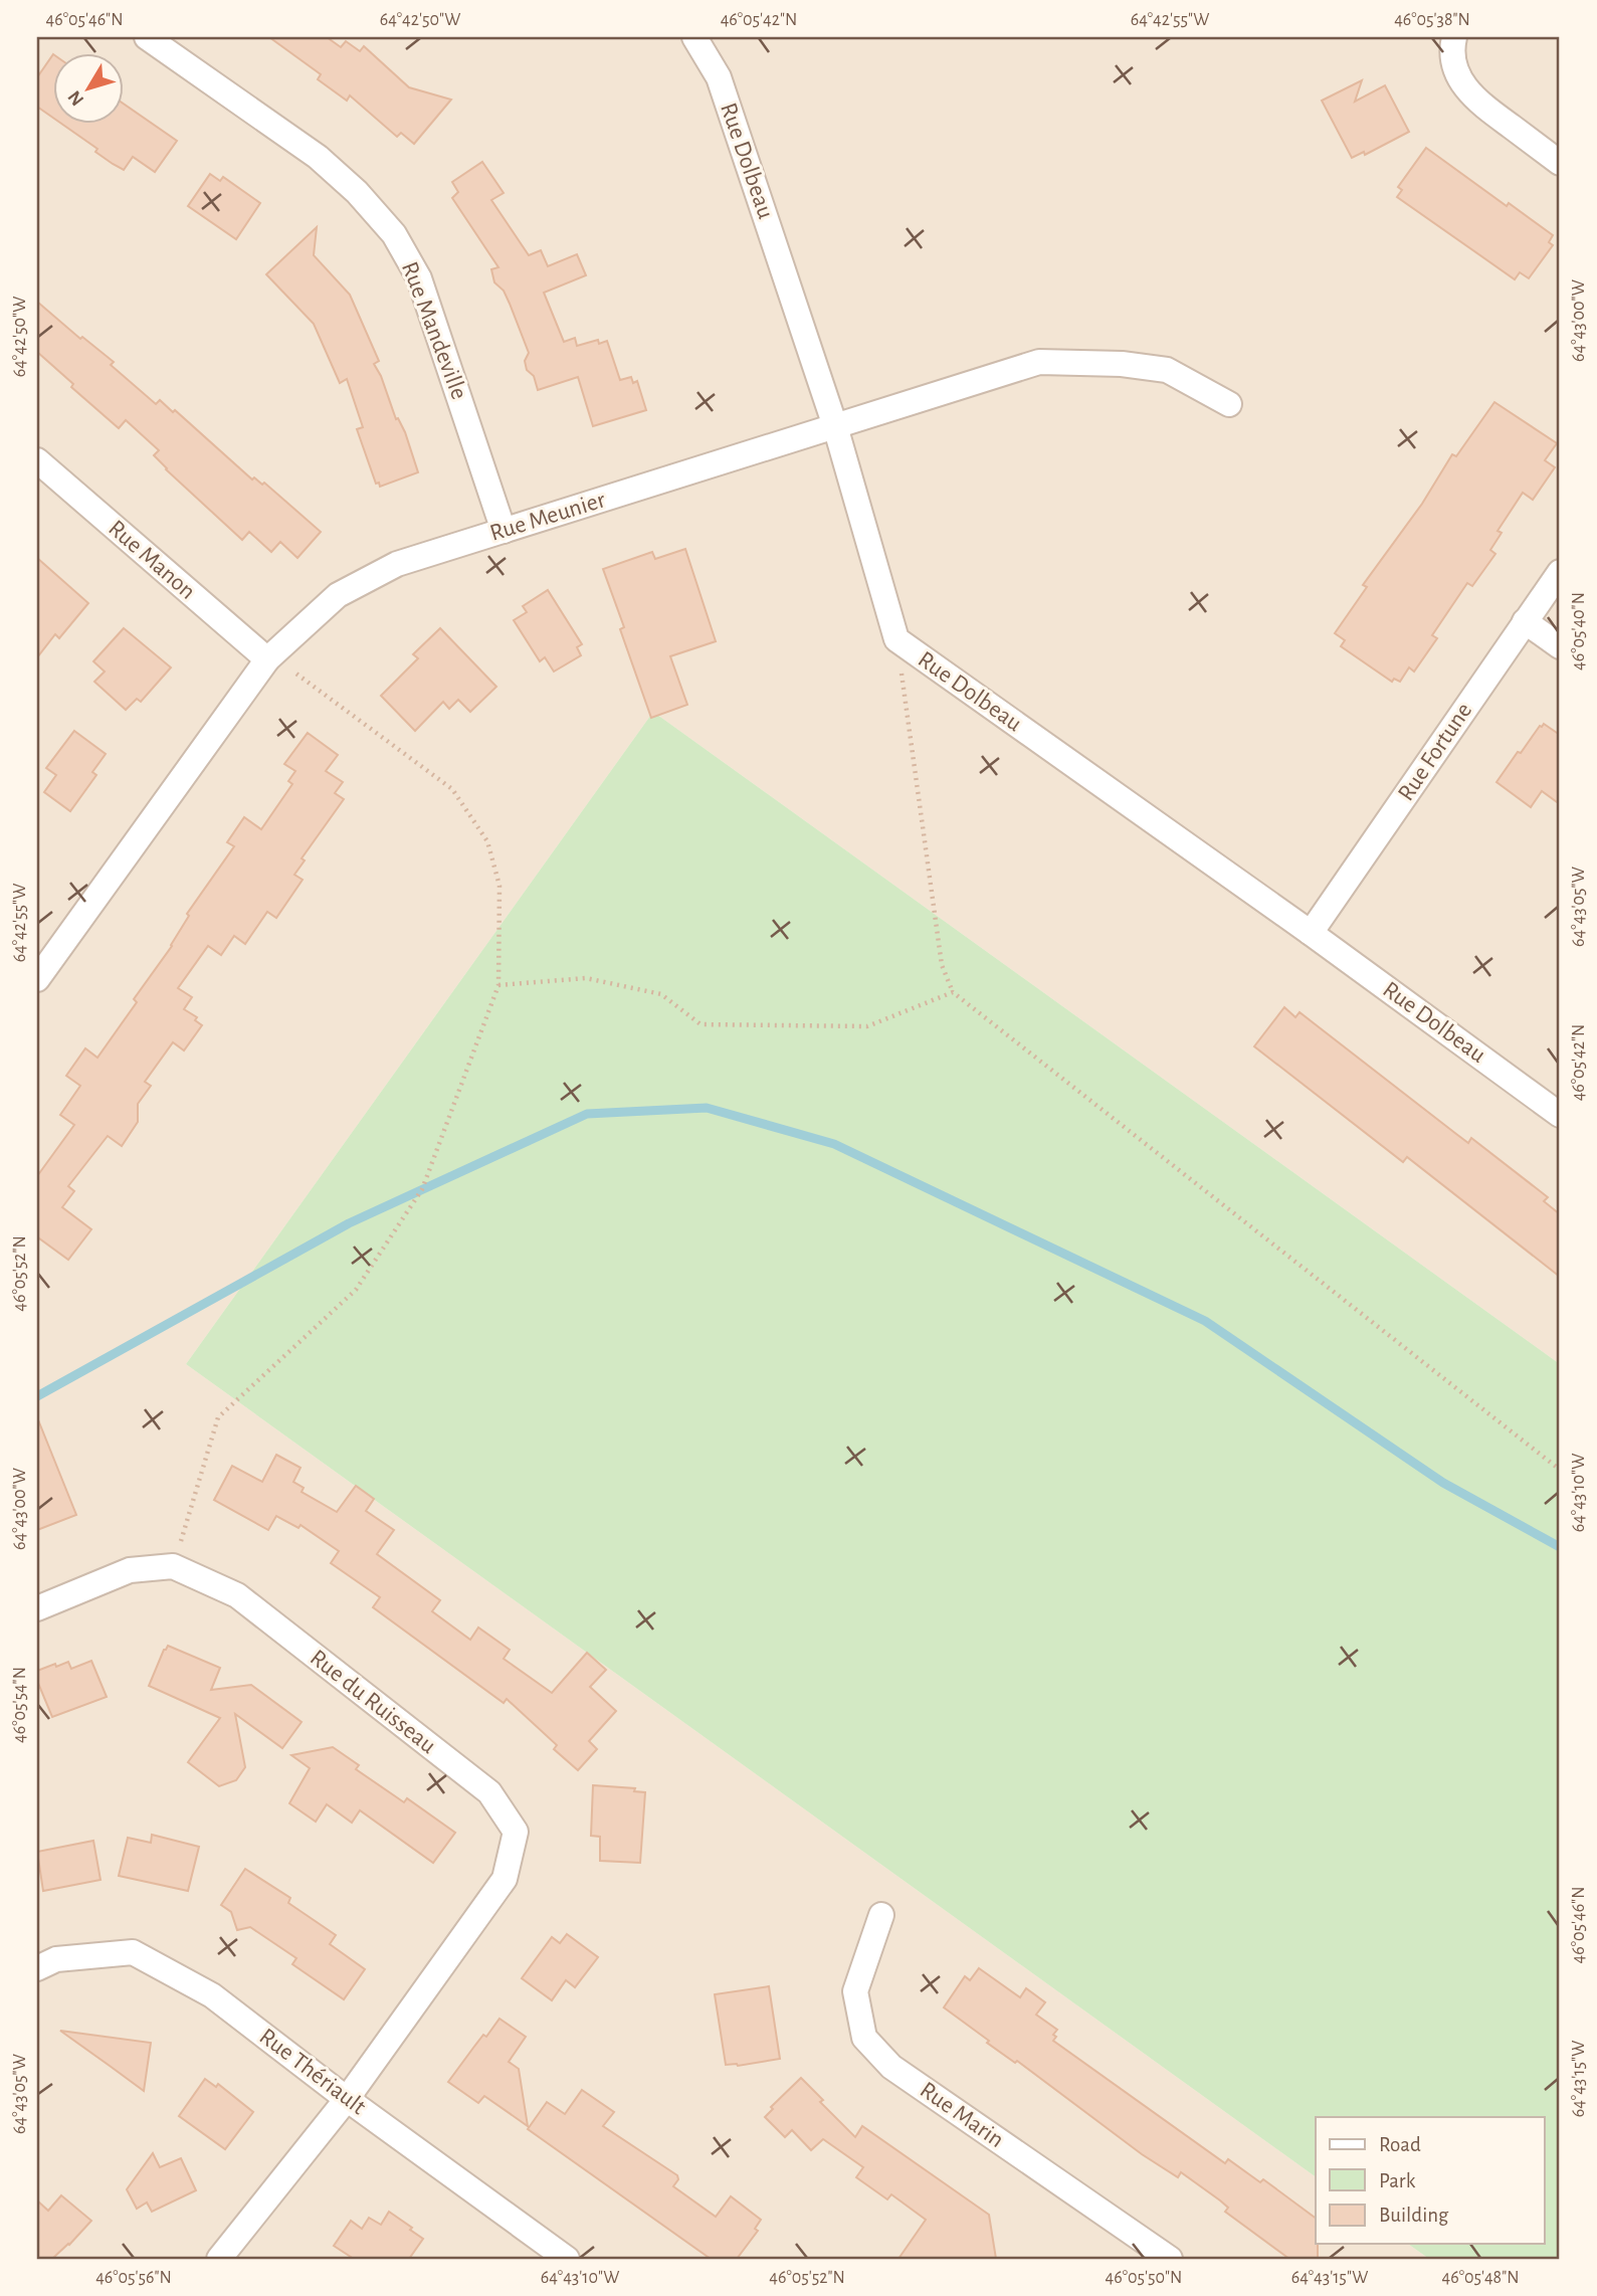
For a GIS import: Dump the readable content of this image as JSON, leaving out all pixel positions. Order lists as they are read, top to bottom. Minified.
{"streets":{"street":["Rue Dolbeau","Rue Mandeville","Rue Meunier","Rue Manon","Rue Fortune","Rue du Ruisseau","Rue Thériault","Rue Marin"]},"crossings":[["Rue Dolbeau","Rue Meunier"],["Rue Dolbeau","Rue Fortune"],["Rue Mandeville","Rue Meunier"],["Rue Meunier","Rue Manon"],["Rue du Ruisseau","Rue Thériault"]],"legend":["Road","Park","Building"],"north":"bottom left","coordinates":["46°05'46\"N","64°42'50\"W","46°05'42\"N","64°42'55\"W","46°05'38\"N","64°43'00\"W","46°05'40\"N","64°43'05\"W","46°05'52\"N","64°43'10\"W","46°05'54\"N","64°43'15\"W","46°05'56\"N","46°05'50\"N","46°05'48\"N"]}
